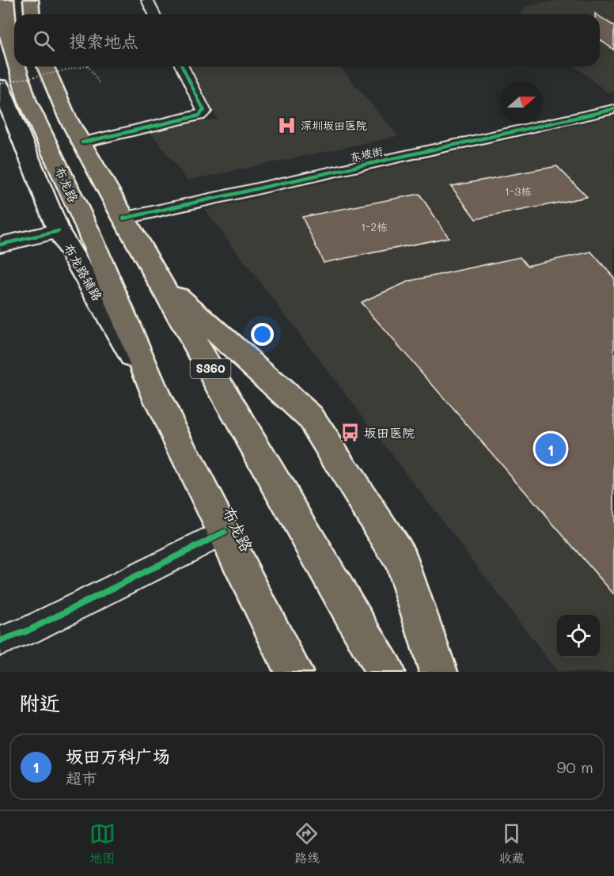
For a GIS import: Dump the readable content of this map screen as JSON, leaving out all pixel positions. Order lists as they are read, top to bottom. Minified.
{"streets":{"main road":["布龙路","布龙路辅路","S360"],"street":["东坡街"]},"crossings":[["东坡街","S360"],["布龙路","布龙路辅路"]],"places":{"hospital":["深圳坂田医院"],"bus stop":["坂田医院"]},"house_numbers":["1-3栋","1-2栋"],"north":"right","page":{"search":"搜索地点","pins":"1","heading":"附近","list":[{"mark":"1","name":"坂田万科广场","note":"超市","value":"90 m"}],"nav":["地图","路线","收藏"]}}
